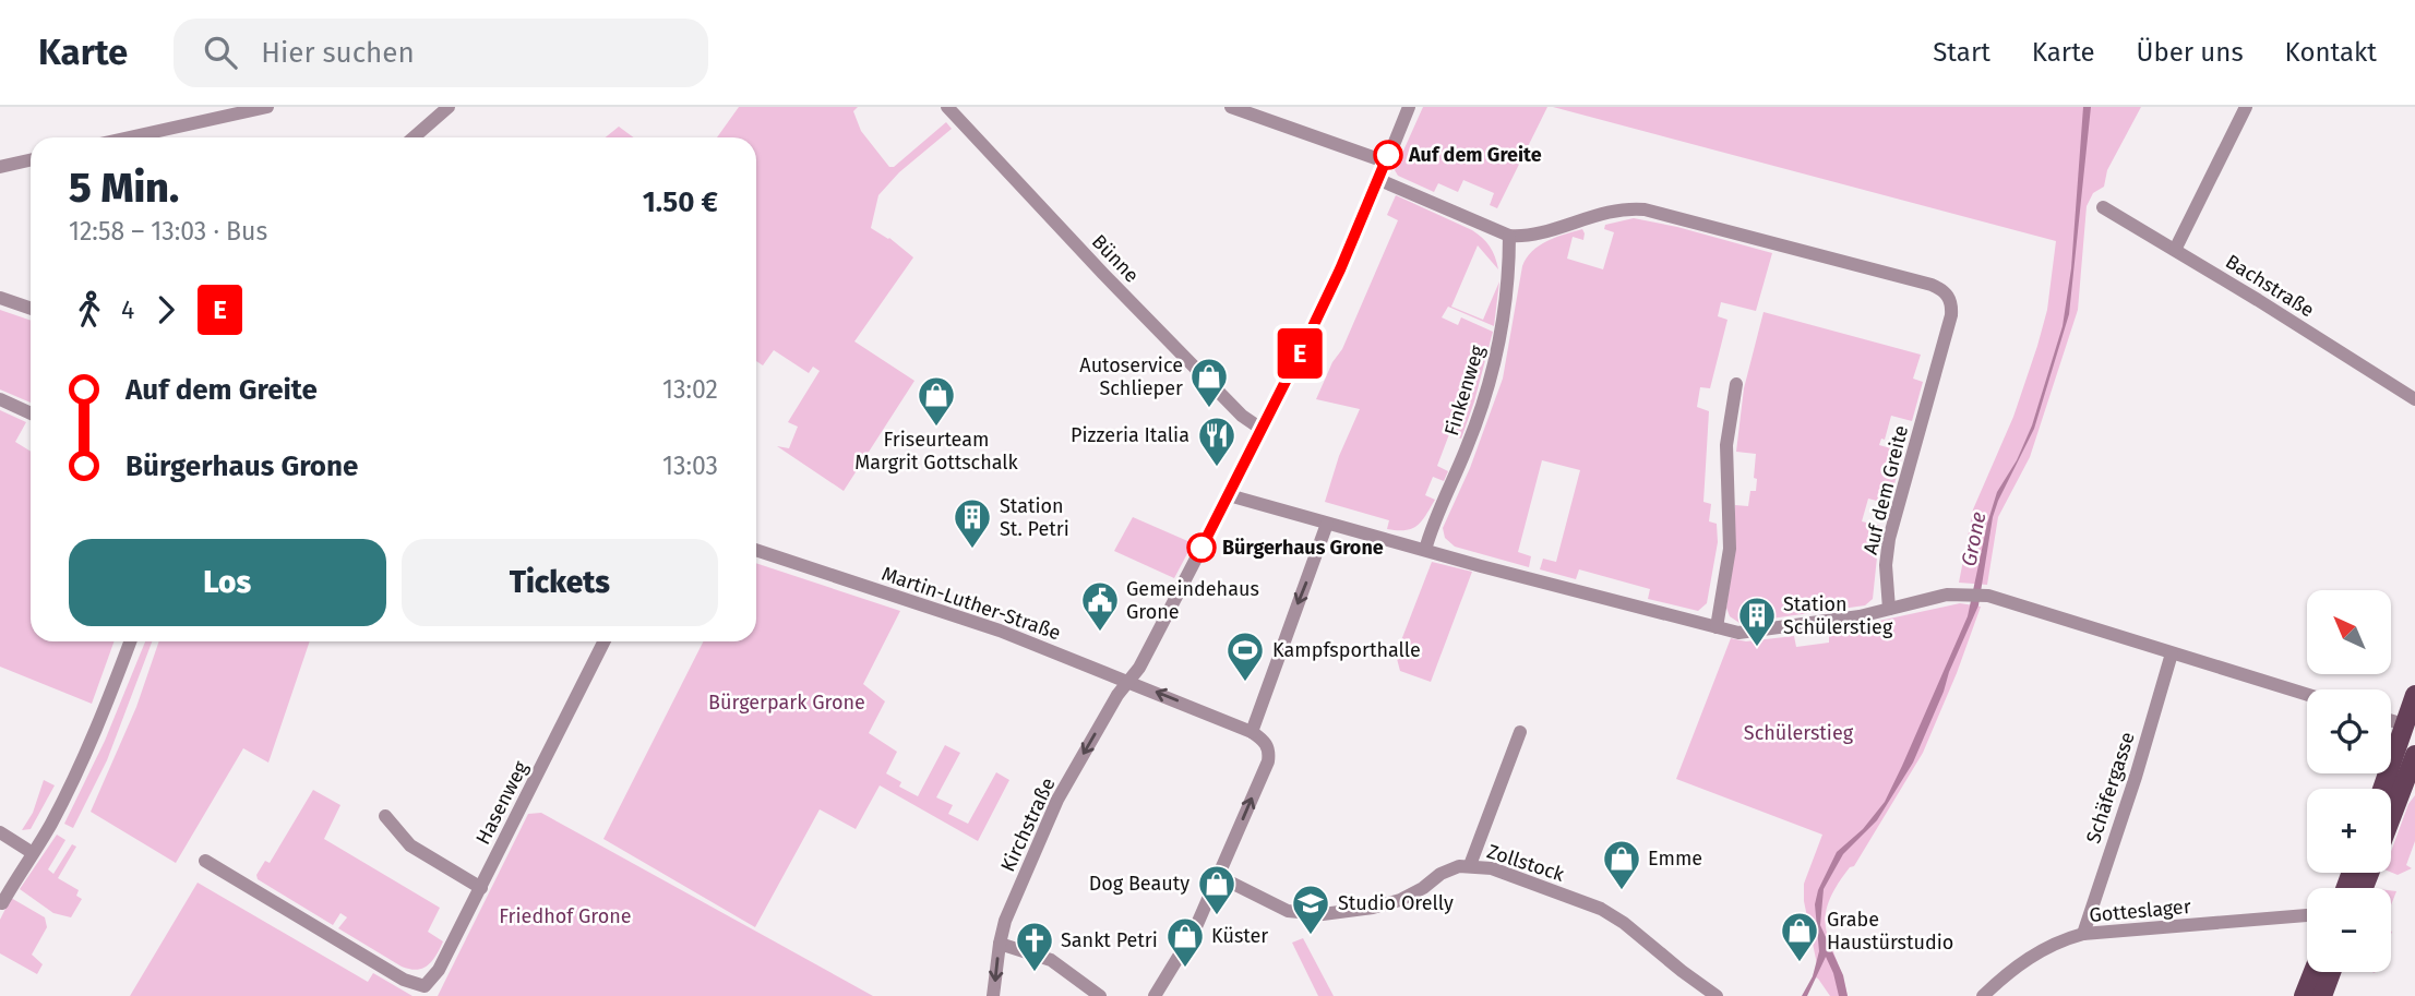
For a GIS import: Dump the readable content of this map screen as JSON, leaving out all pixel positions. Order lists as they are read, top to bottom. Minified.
{"streets":{"street":["Bünne","Bachstraße","Finkenweg","Auf dem Greite","Martin-Luther-Straße","Schäfergasse","Hasenweg","Kirchstraße","Zollstock","Gotteslager"]},"crossings":[["Bünne","Kirchstraße"],["Finkenweg","Auf dem Greite"],["Martin-Luther-Straße","Kirchstraße"],["Schäfergasse","Gotteslager"]],"water":["Grone"],"parks":["Bürgerpark Grone","Schülerstieg","Friedhof Grone"],"places":{"other":["Auf dem Greite","Bürgerhaus Grone"],"shop":["Autoservice Schlieper","Friseurteam Margrit Gottschalk","Emme","Dog Beauty","Grabe Haustürstudio","Küster"],"restaurant":["Pizzeria Italia"],"building":["Station St. Petri","Station Schülerstieg"],"public building":["Gemeindehaus Grone"],"sports":["Kampfsporthalle"],"school or university":["Studio Orelly"],"church":["Sankt Petri"]},"lines":["bus line E"],"north":"top left","page":{"header":"Karte","search":"Hier suchen","nav":["Start","Karte","Über uns","Kontakt"],"on_map":"E","heading":["5 Min.","12:58 – 13:03 · Bus","1.50 €"],"legs":["4","E"],"list":[{"name":"Auf dem Greite","value":"13:02"},{"name":"Bürgerhaus Grone","value":"13:03"}],"buttons":["Los","Tickets"],"map_buttons":["+","−"]}}
